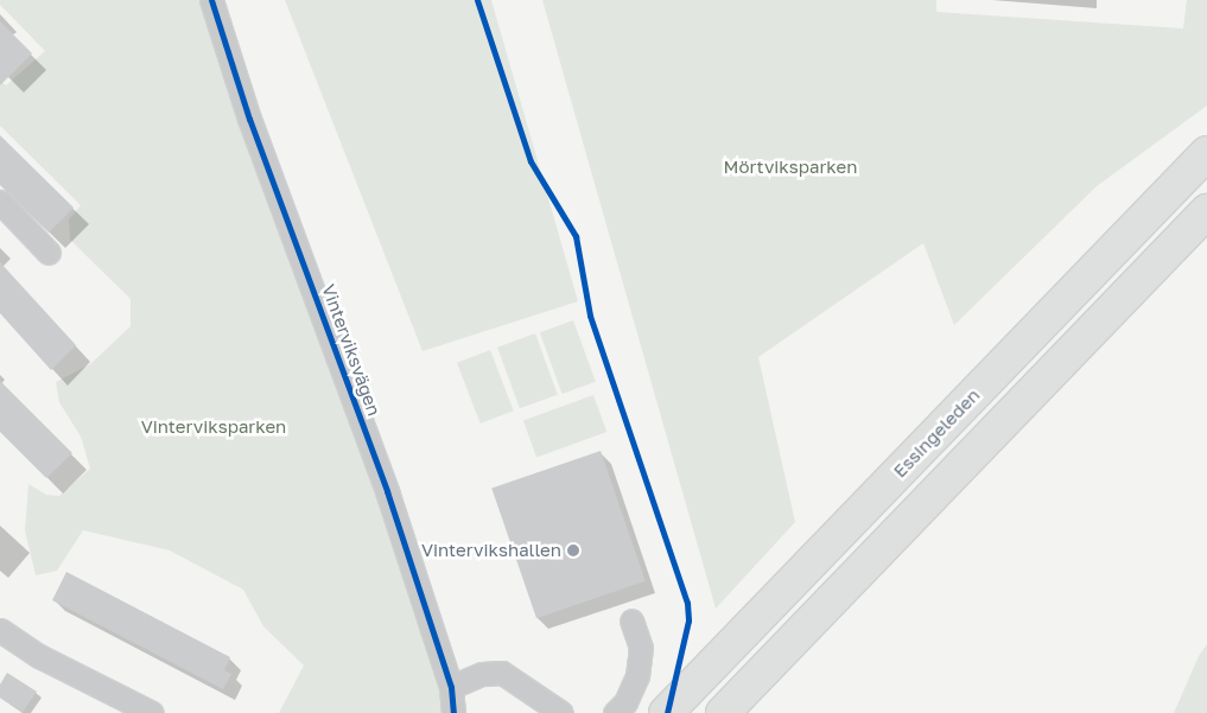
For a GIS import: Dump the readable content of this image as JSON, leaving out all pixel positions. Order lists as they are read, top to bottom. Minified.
{"streets":{"highway":["Essingeleden"],"street":["Vinterviksvägen"]},"parks":["Mörtviksparken","Vinterviksparken"],"places":["Vintervikshallen"]}
